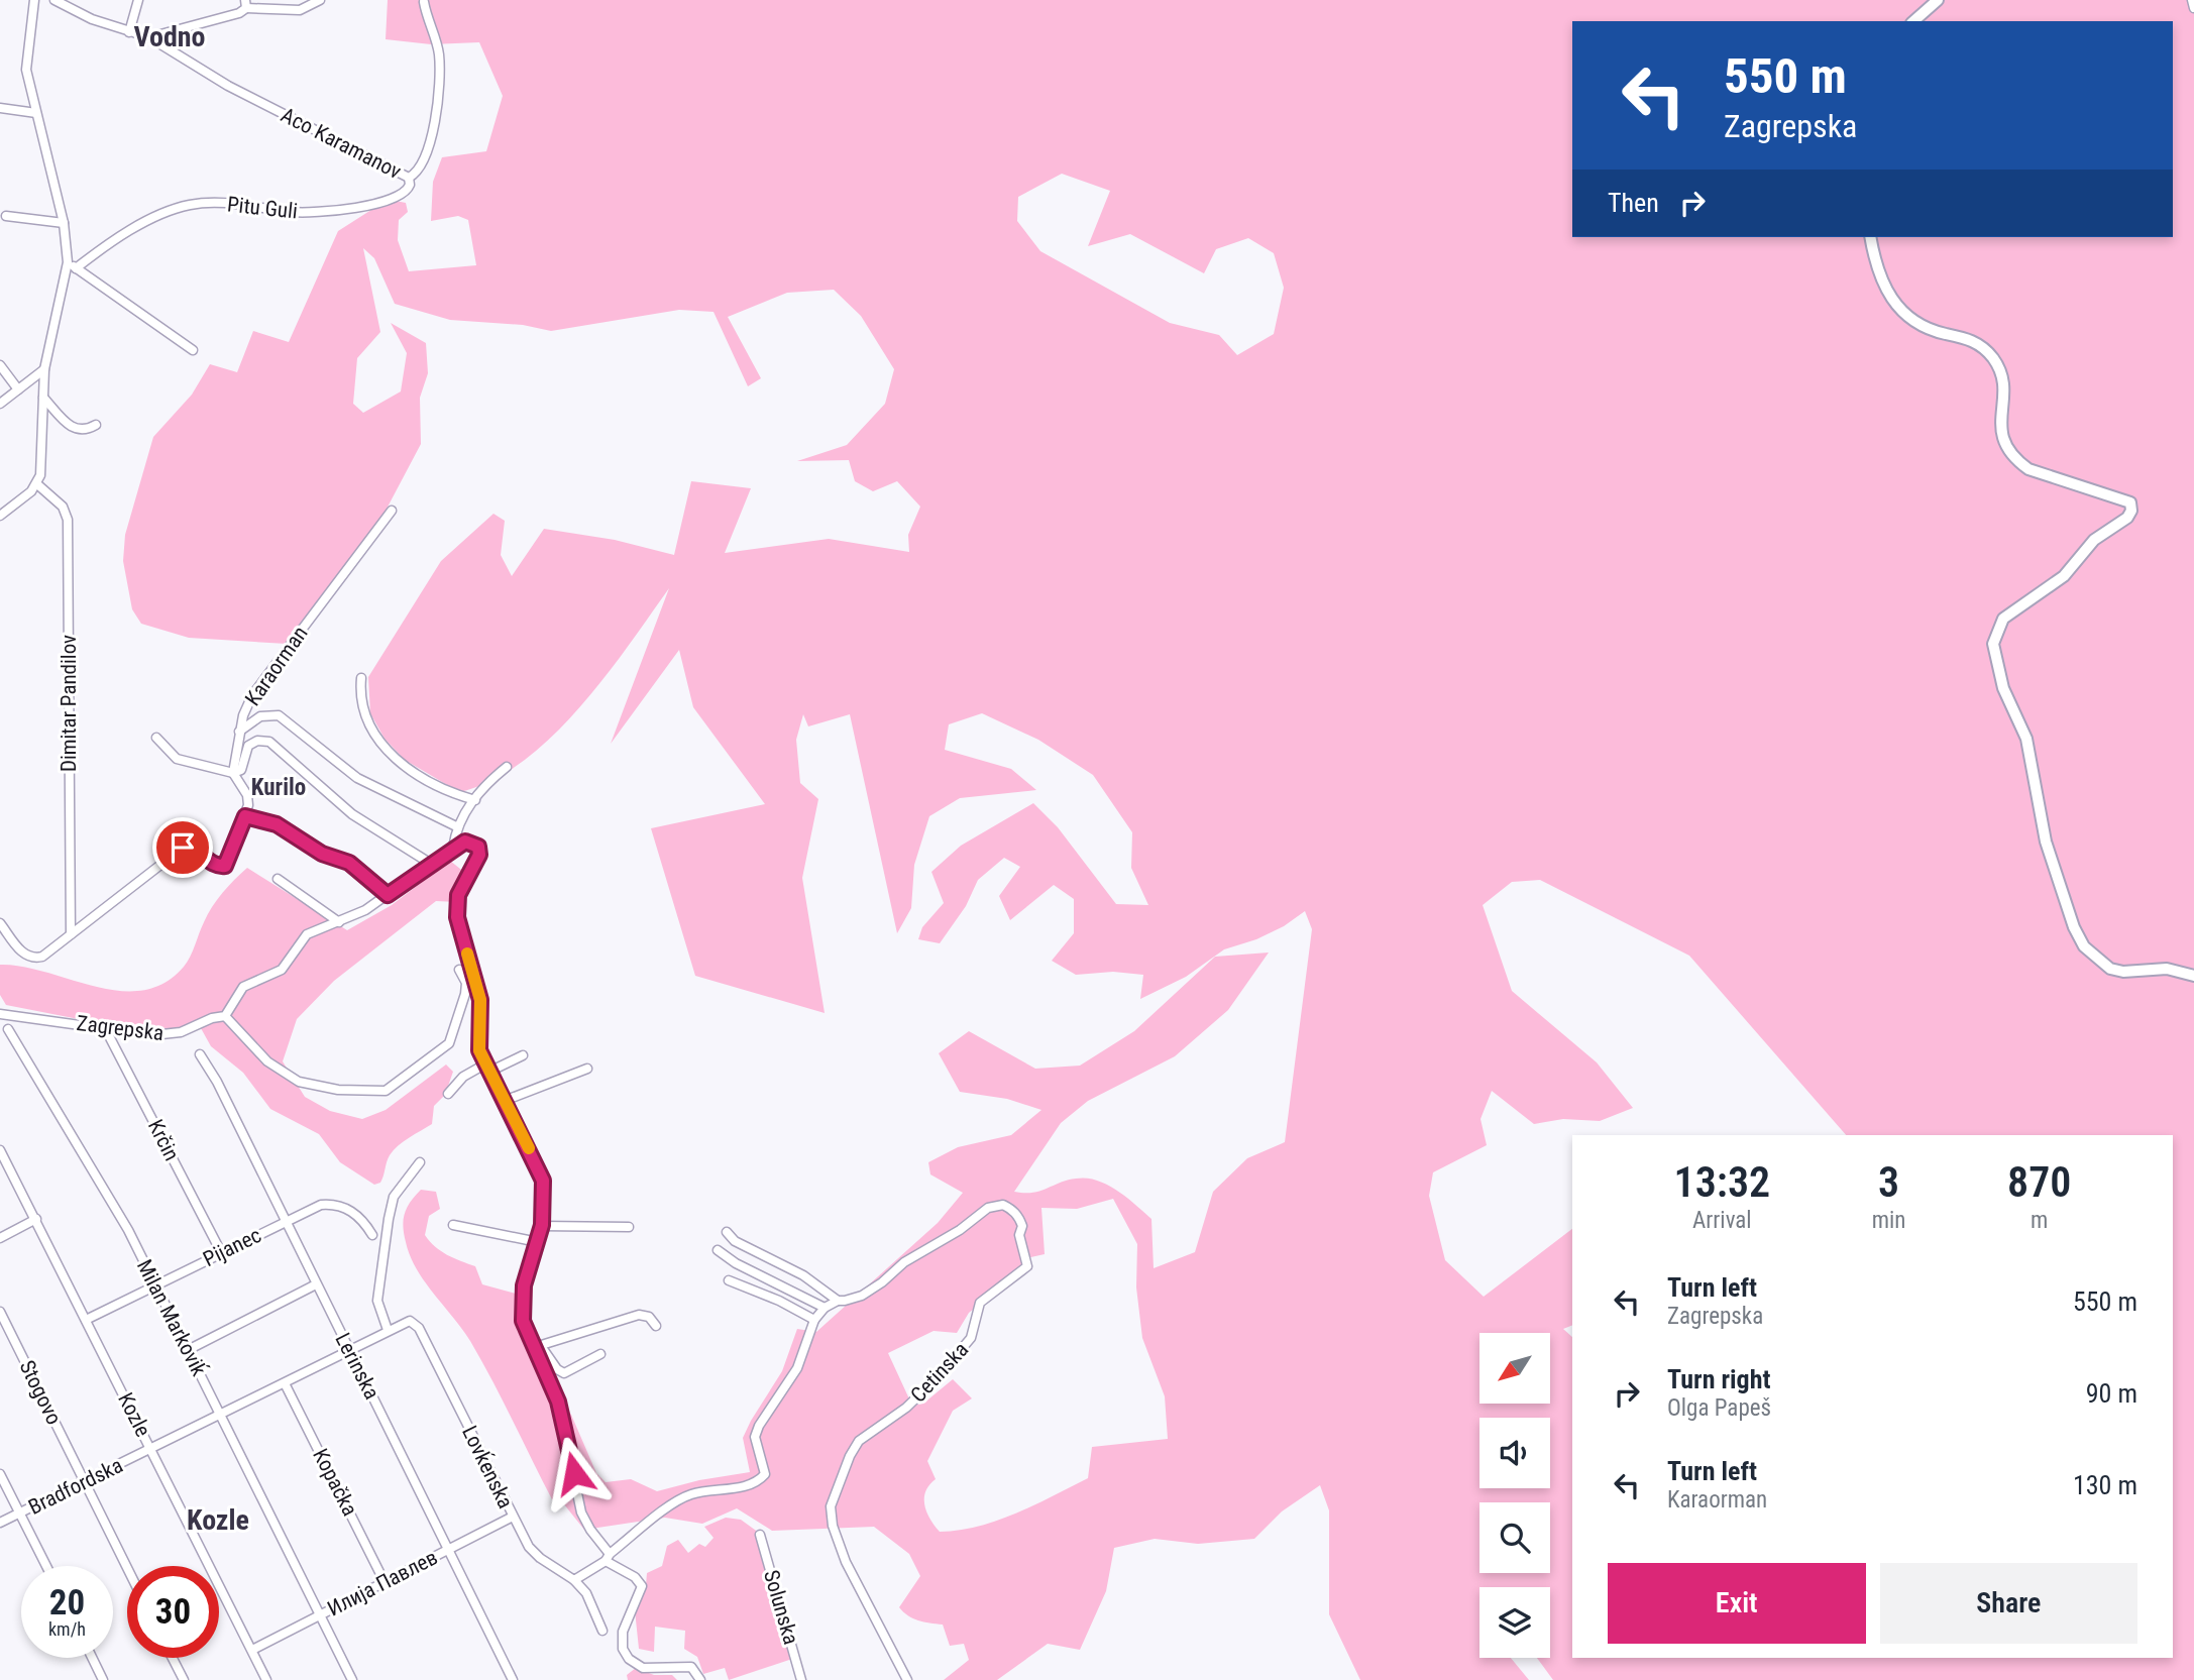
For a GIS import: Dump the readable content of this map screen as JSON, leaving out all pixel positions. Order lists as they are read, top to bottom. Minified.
{"streets":{"street":["Aco Karamanov","Pitu Guli","Karaorman","Dimitar Pandilov","Zagrepska","Krčin","Pijanec","Milan Markoviḱ","Lerinska","Cetinska","Stogovo","Kozle","Lovḱenska","Kopačka","Bradfordska","Илија Павлев","Solunska"]},"crossings":[["Aco Karamanov","Pitu Guli"],["Zagrepska","Krčin"],["Krčin","Pijanec"],["Pijanec","Milan Markoviḱ"],["Pijanec","Lerinska"],["Pijanec","Kozle"],["Milan Markoviḱ","Lovḱenska"],["Milan Markoviḱ","Илија Павлев"],["Lerinska","Lovḱenska"],["Lerinska","Илија Павлев"],["Stogovo","Bradfordska"],["Kozle","Lovḱenska"],["Kozle","Bradfordska"],["Kozle","Илија Павлев"],["Lovḱenska","Kopačka"],["Lovḱenska","Bradfordska"],["Lovḱenska","Илија Павлев"],["Kopačka","Илија Павлев"]],"districts":["Vodno","Kurilo","Kozle"],"north":"bottom left","page":{"turn":["550 m","Zagrepska"],"then":"Then","eta":["13:32","Arrival","3","min","870","m"],"list":[{"name":"Turn left","note":"Zagrepska","value":"550 m"},{"name":"Turn right","note":"Olga Papeš","value":"90 m"},{"name":"Turn left","note":"Karaorman","value":"130 m"}],"buttons":["Exit","Share"],"speed":"20 km/h","limit":"30"}}
